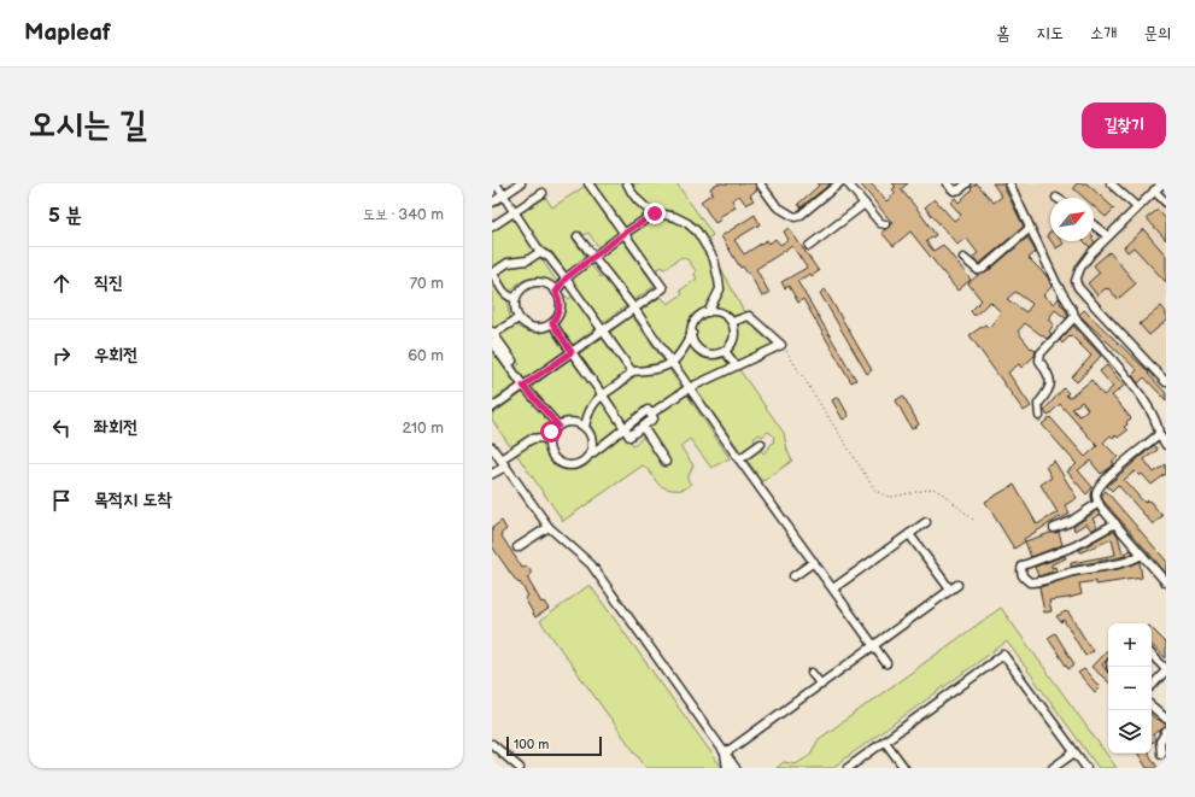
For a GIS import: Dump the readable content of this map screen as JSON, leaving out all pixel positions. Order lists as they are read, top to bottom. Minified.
{"scale_bar":"100 m","north":"top right","page":{"header":"Mapleaf","nav":["홈","지도","소개","문의"],"buttons":"길찾기","title":"오시는 길","heading":["5 분","도보 · 340 m"],"list":[["직진","70 m"],["우회전","60 m"],["좌회전","210 m"],"목적지 도착"],"map_buttons":["+","−"],"scale":"100 m"}}
